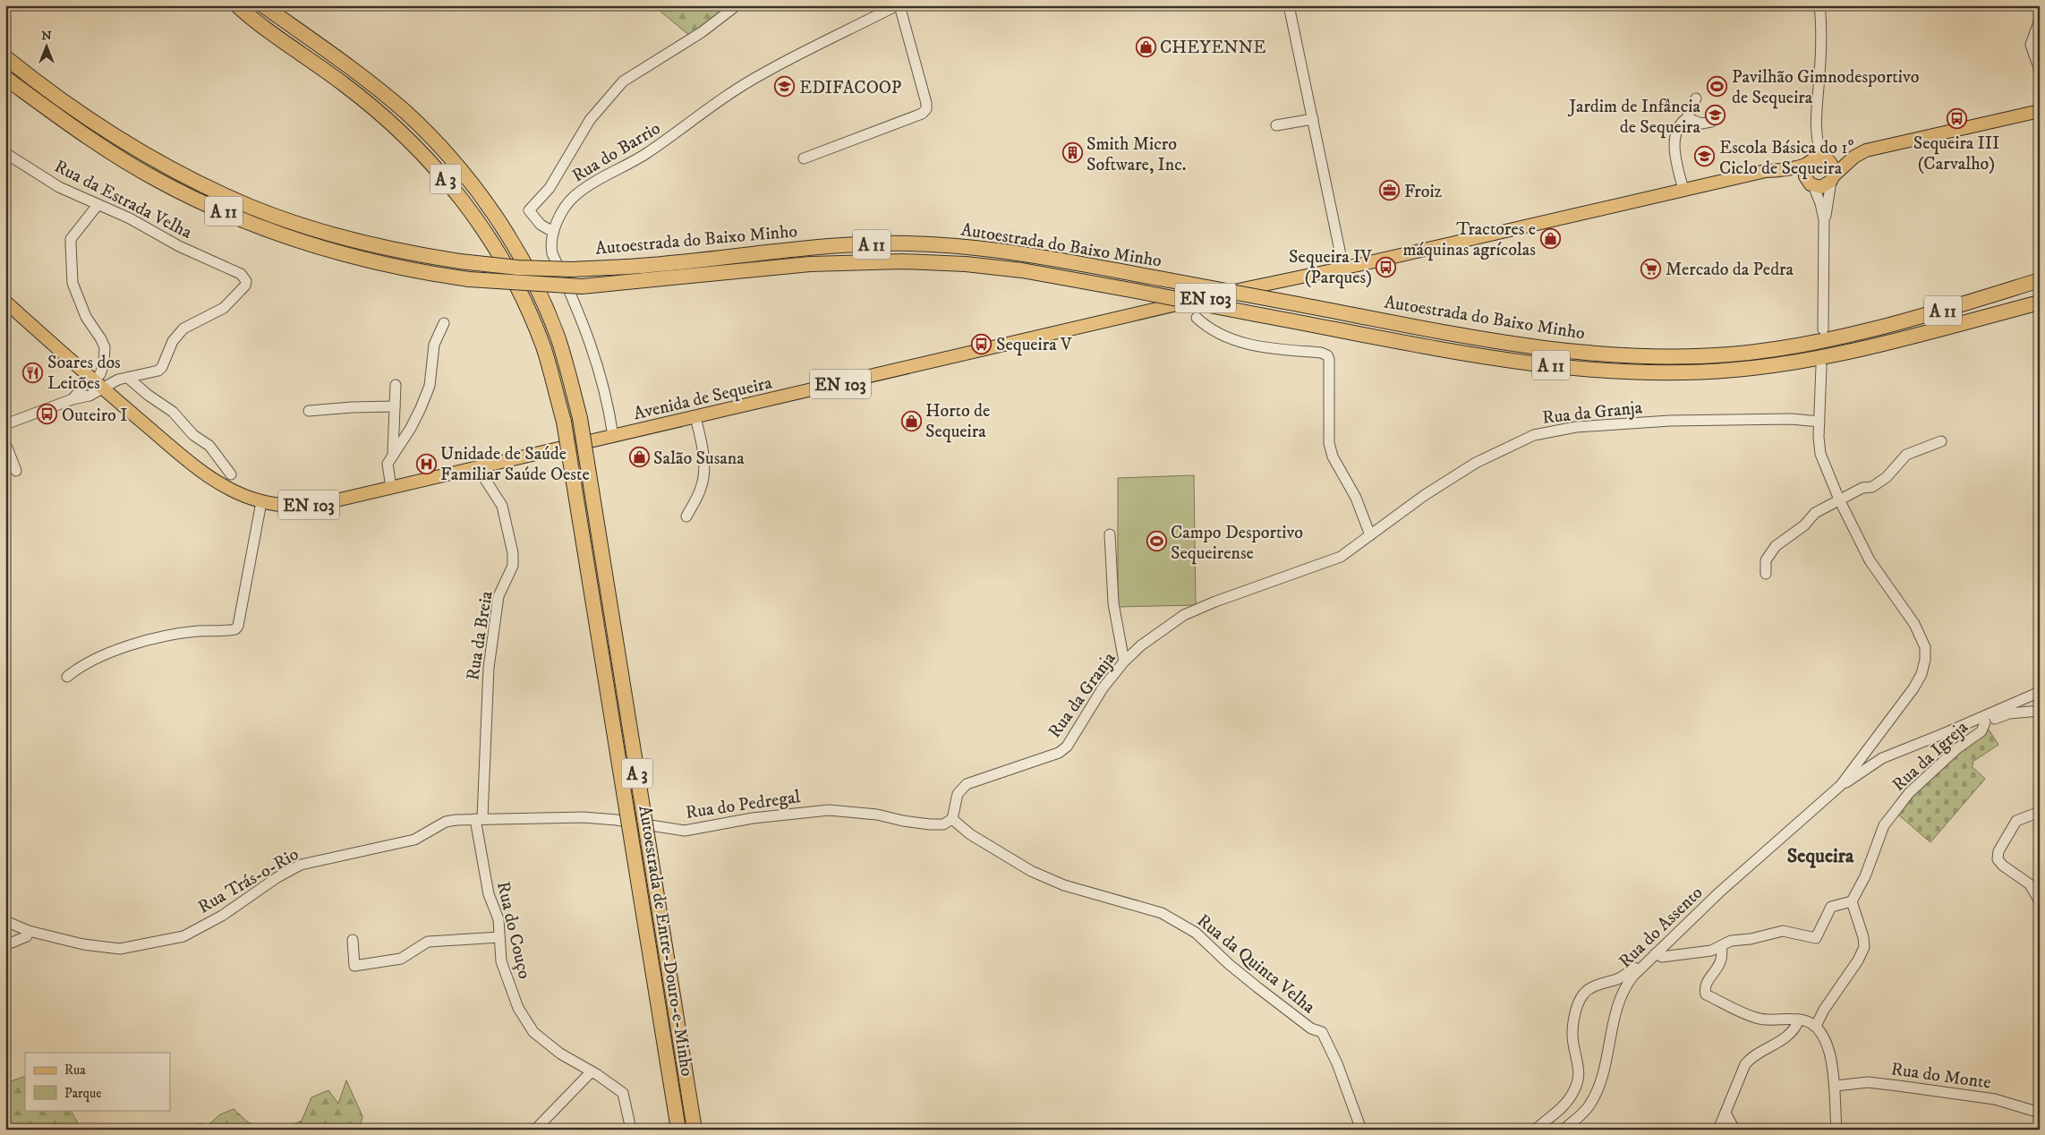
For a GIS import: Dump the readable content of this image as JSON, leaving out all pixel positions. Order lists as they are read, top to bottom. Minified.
{"streets":{"highway":["A 3","A 11","Autoestrada do Baixo Minho","Autoestrada de Entre-Douro-e-Minho"],"main road":["EN 103","Avenida de Sequeira"],"street":["Rua do Barrio","Rua da Estrada Velha","Rua da Granja","Rua da Breia","Rua da Igreja","Rua do Pedregal","Rua Trás-o-Rio","Rua do Assento","Rua do Couço","Rua da Quinta Velha","Rua do Monte"]},"crossings":[["Rua do Barrio","Avenida de Sequeira"],["EN 103","Avenida de Sequeira"],["Avenida de Sequeira","Rua da Breia"],["Rua da Granja","Rua do Pedregal"],["Rua da Granja","Rua da Quinta Velha"],["Rua da Breia","Rua do Pedregal"],["Rua da Breia","Rua Trás-o-Rio"],["Rua da Breia","Rua do Couço"],["Rua do Pedregal","Rua Trás-o-Rio"],["Rua do Pedregal","Rua do Couço"],["Rua do Pedregal","Rua da Quinta Velha"],["Rua Trás-o-Rio","Rua do Couço"]],"districts":["Sequeira"],"places":{"shop":["CHEYENNE","Tractores e máquinas agrícolas","Horto de Sequeira","Salão Susana"],"school or university":["EDIFACOOP","Jardim de Infância de Sequeira","Escola Básica do 1º Ciclo de Sequeira"],"sports":["Pavilhão Gimnodesportivo de Sequeira","Campo Desportivo Sequeirense"],"bus stop":["Sequeira III (Carvalho)","Sequeira IV (Parques)","Sequeira V","Outeiro I"],"building":["Smith Micro Software, Inc."],"office":["Froiz"],"supermarket":["Mercado da Pedra"],"restaurant":["Soares dos Leitões"],"hospital":["Unidade de Saúde Familiar Saúde Oeste"]},"legend":["Rua","Parque"],"north":"top"}
